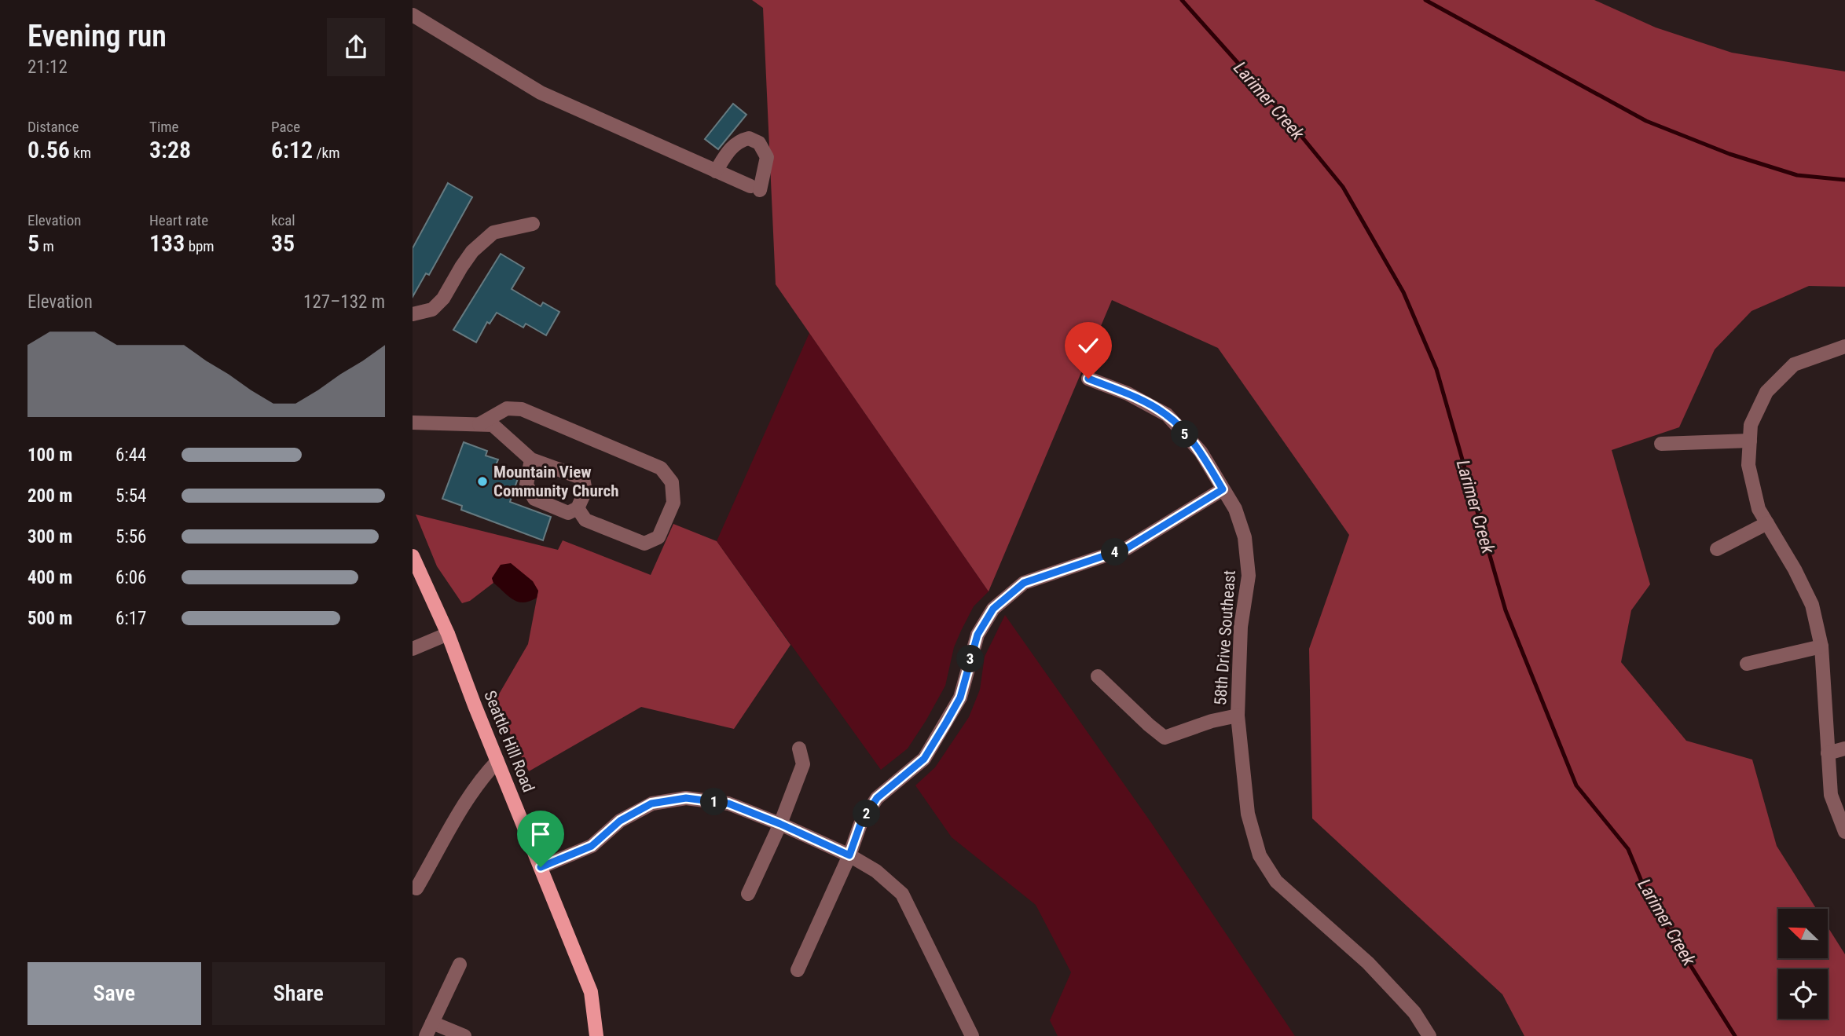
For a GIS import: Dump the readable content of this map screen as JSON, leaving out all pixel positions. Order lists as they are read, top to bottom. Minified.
{"streets":{"main road":["Seattle Hill Road"],"street":["58th Drive Southeast"]},"water":["Larimer Creek"],"places":["Mountain View Community Church"],"north":"top left","page":{"heading":["Evening run","21:12"],"stats":[["Distance","0.56 km"],["Time","3:28"],["Pace","6:12 /km"],["Elevation","5 m"],["Heart rate","133 bpm"],["kcal","35"]],"chart":["Elevation","127–132 m"],"pins":["5","4","3","1","2"],"list":[{"name":"100 m","note":"6:44"},{"name":"200 m","note":"5:54"},{"name":"300 m","note":"5:56"},{"name":"400 m","note":"6:06"},{"name":"500 m","note":"6:17"}],"buttons":["Save","Share"]}}
